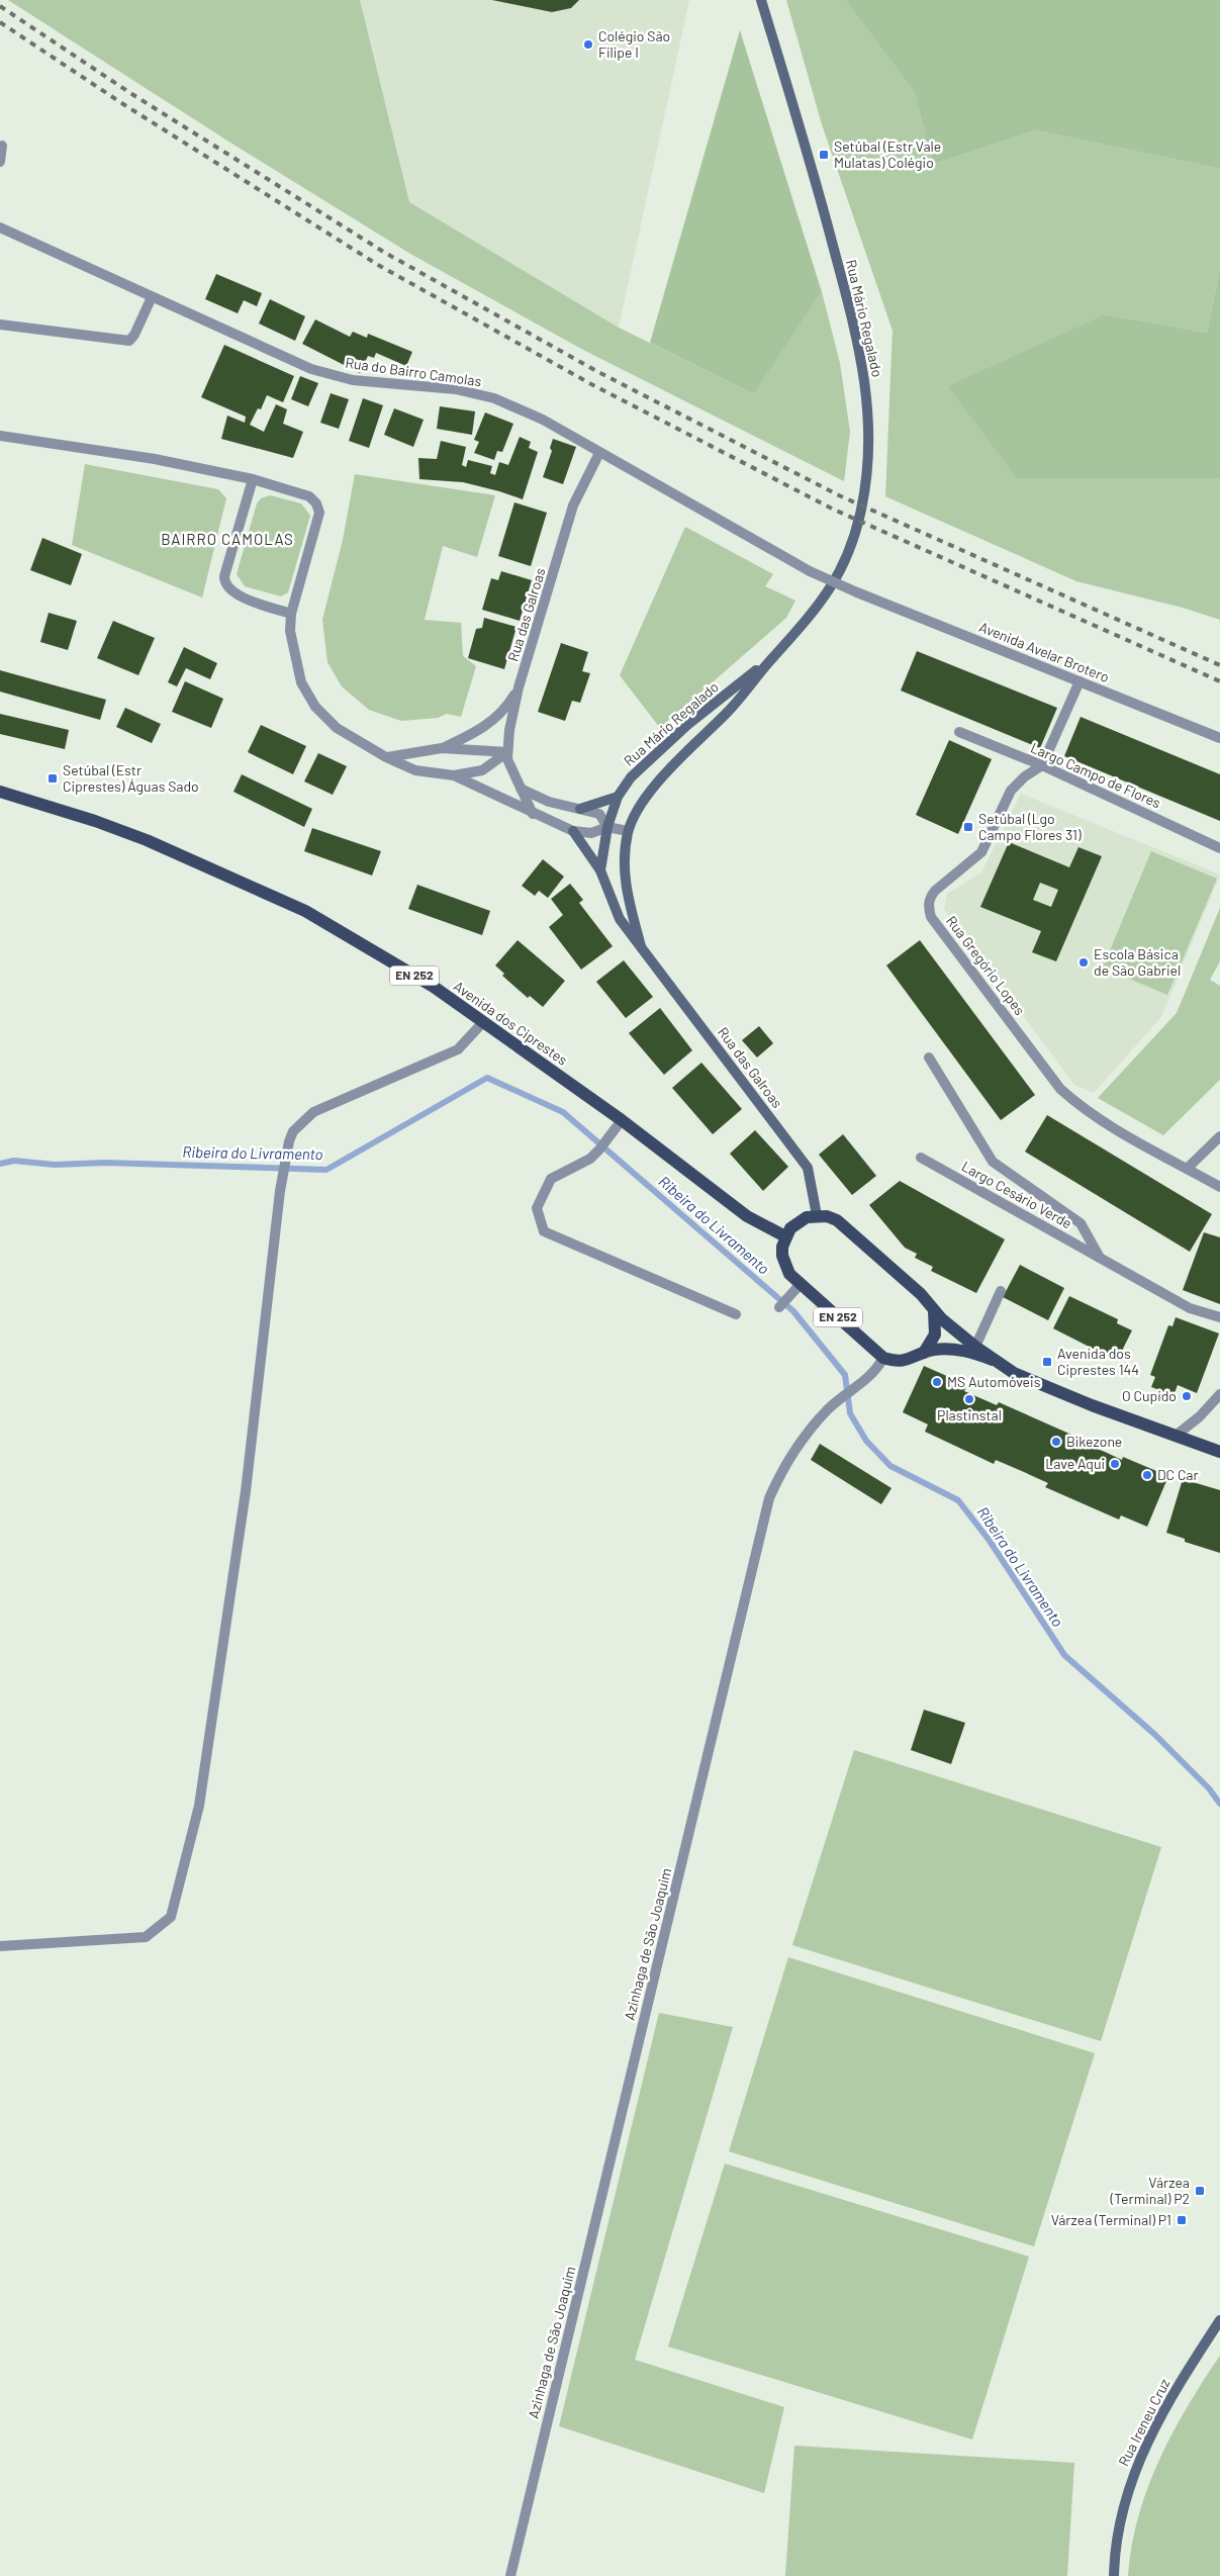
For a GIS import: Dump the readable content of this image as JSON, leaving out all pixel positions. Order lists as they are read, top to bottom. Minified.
{"streets":{"main road":["Rua Mário Regalado","Rua das Galroas","EN 252","Avenida dos Ciprestes","Rua Ireneu Cruz"],"street":["Rua do Bairro Camolas","Avenida Avelar Brotero","Largo Campo de Flores","Rua Gregório Lopes","Largo Cesário Verde","Azinhaga de São Joaquim"]},"crossings":[["Rua Mário Regalado","Rua das Galroas"],["Rua do Bairro Camolas","Rua das Galroas"],["Rua do Bairro Camolas","Avenida Avelar Brotero"],["Avenida Avelar Brotero","Rua Gregório Lopes"],["Largo Campo de Flores","Rua Gregório Lopes"],["EN 252","Avenida dos Ciprestes"],["EN 252","Azinhaga de São Joaquim"]],"districts":["BAIRRO CAMOLAS"],"water":["Ribeira do Livramento"],"places":{"other":["Colégio São Filipe I","Escola Básica de São Gabriel","MS Automóveis","O Cupido","Plastinstal","Bikezone","Lave Aqui","DC Car"],"transit":["Setúbal (Estr Vale Mulatas) Colégio","Setúbal (Estr Ciprestes) Águas Sado","Setúbal (Lgo Campo Flores 31)","Avenida dos Ciprestes 144","Várzea (Terminal) P2","Várzea (Terminal) P1"]}}
